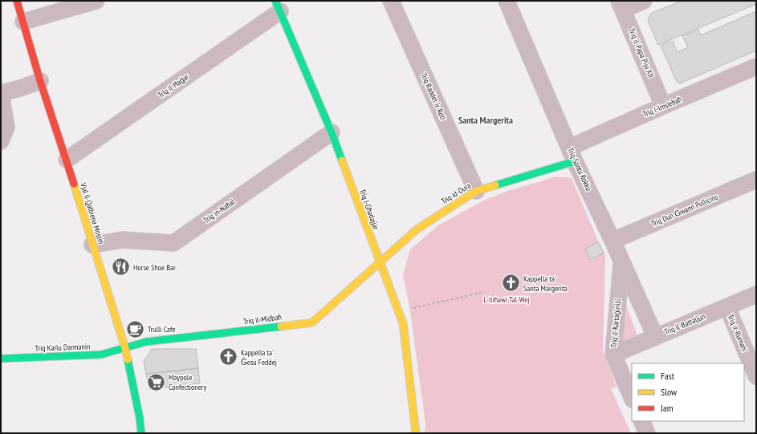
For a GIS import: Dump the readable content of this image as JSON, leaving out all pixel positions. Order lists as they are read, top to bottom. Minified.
{"streets":{"street":["Triq il-Papa Piju XII","Triq il-Ħaġar","Triq Raddet ir-Roti","Triq l-Imsiebaħ","Triq Santu Rokku","Triq id-Dura","Triq l-Għadajjar","Triq Dun Ġwann Pullicino","Triq in-Naħal","Vjal il-Qalbiena Mostin","Triq il-Midbaħ","Triq il-Kartaġiniżi","Triq il-Battaljun","Triq ir-Rumani","Triq Karlu Darmanin"]},"crossings":[["Triq il-Papa Piju XII","Triq l-Imsiebaħ"],["Triq il-Ħaġar","Triq l-Għadajjar"],["Triq il-Ħaġar","Vjal il-Qalbiena Mostin"],["Triq Raddet ir-Roti","Triq id-Dura"],["Triq l-Imsiebaħ","Triq Santu Rokku"],["Triq l-Imsiebaħ","Triq id-Dura"],["Triq Santu Rokku","Triq id-Dura"],["Triq Santu Rokku","Triq Dun Ġwann Pullicino"],["Triq Santu Rokku","Triq il-Kartaġiniżi"],["Triq Santu Rokku","Triq il-Battaljun"],["Triq id-Dura","Triq l-Għadajjar"],["Triq id-Dura","Triq il-Midbaħ"],["Triq l-Għadajjar","Triq in-Naħal"],["Triq l-Għadajjar","Triq il-Midbaħ"],["Triq in-Naħal","Vjal il-Qalbiena Mostin"],["Vjal il-Qalbiena Mostin","Triq il-Midbaħ"],["Vjal il-Qalbiena Mostin","Triq Karlu Darmanin"],["Triq il-Midbaħ","Triq Karlu Darmanin"],["Triq il-Kartaġiniżi","Triq il-Battaljun"],["Triq il-Battaljun","Triq ir-Rumani"]],"districts":["Santa Margerita"],"parks":["L-Inħawi Tal-Wej"],"places":{"restaurant":["Horse Shoe Bar"],"church":["Kappella ta' Santa Margerita","Kappella ta' Ġesù Feddej"],"cafe":["Trulli Cafe"],"supermarket":["Maypole Confectionery"]},"legend":["Fast","Slow","Jam"]}
